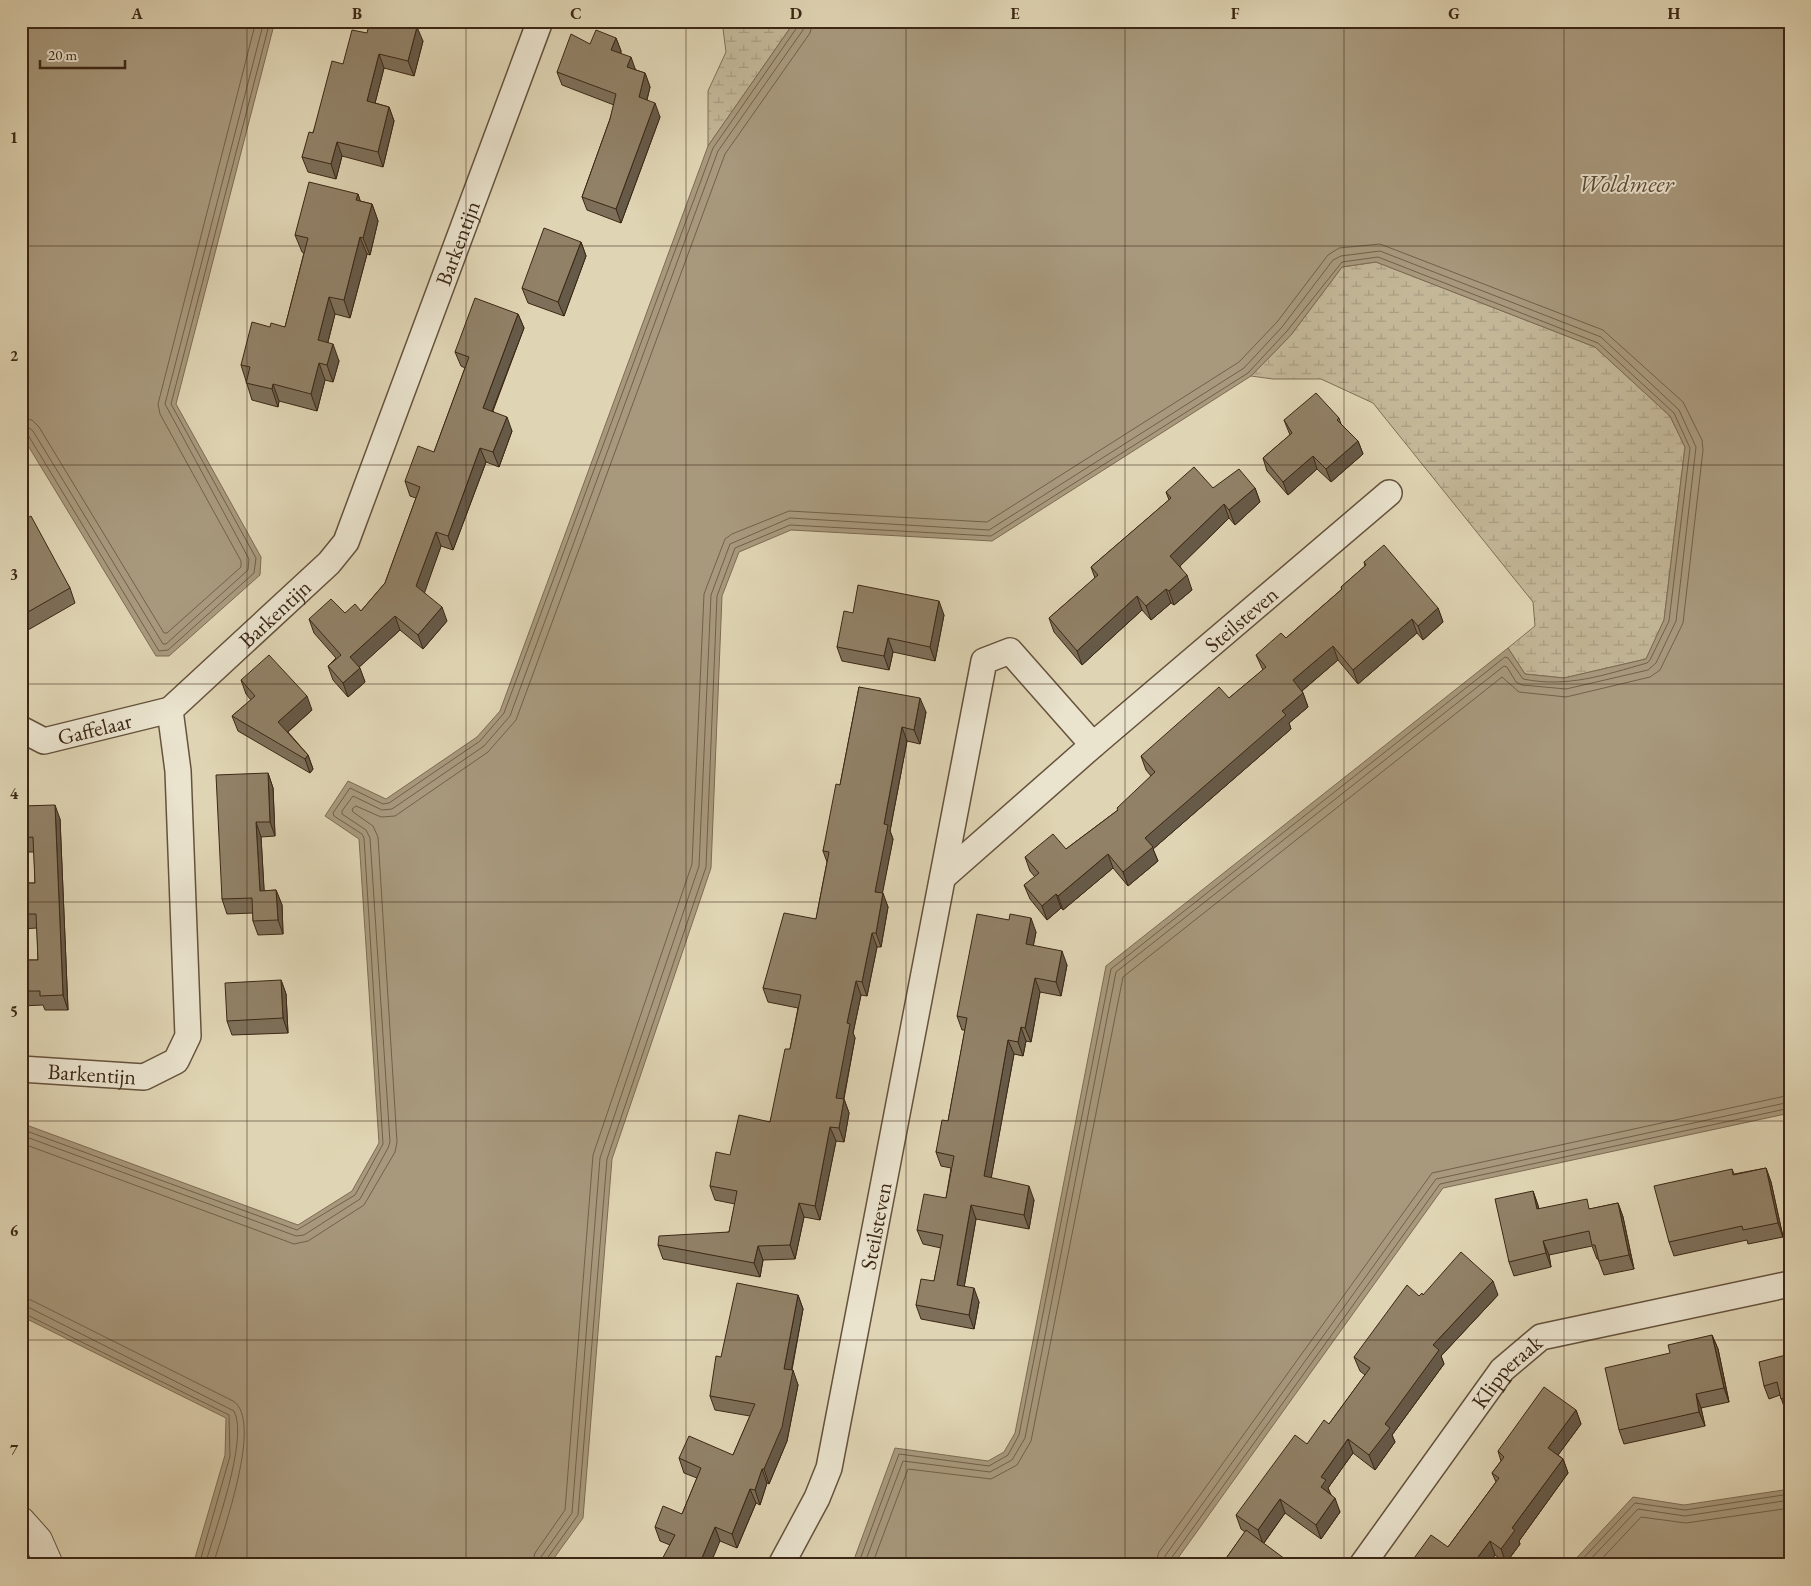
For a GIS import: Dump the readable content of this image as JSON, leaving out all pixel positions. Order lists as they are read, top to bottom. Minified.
{"streets":{"street":["Barkentijn","Steilsteven","Gaffelaar","Klipperaak"]},"crossings":[["Barkentijn","Gaffelaar"]],"water":["Woldmeer"],"scale_bar":"20 m","grid":{"columns":["A","B","C","D","E","F","G","H"],"rows":["1","2","3","4","5","6","7"]}}
